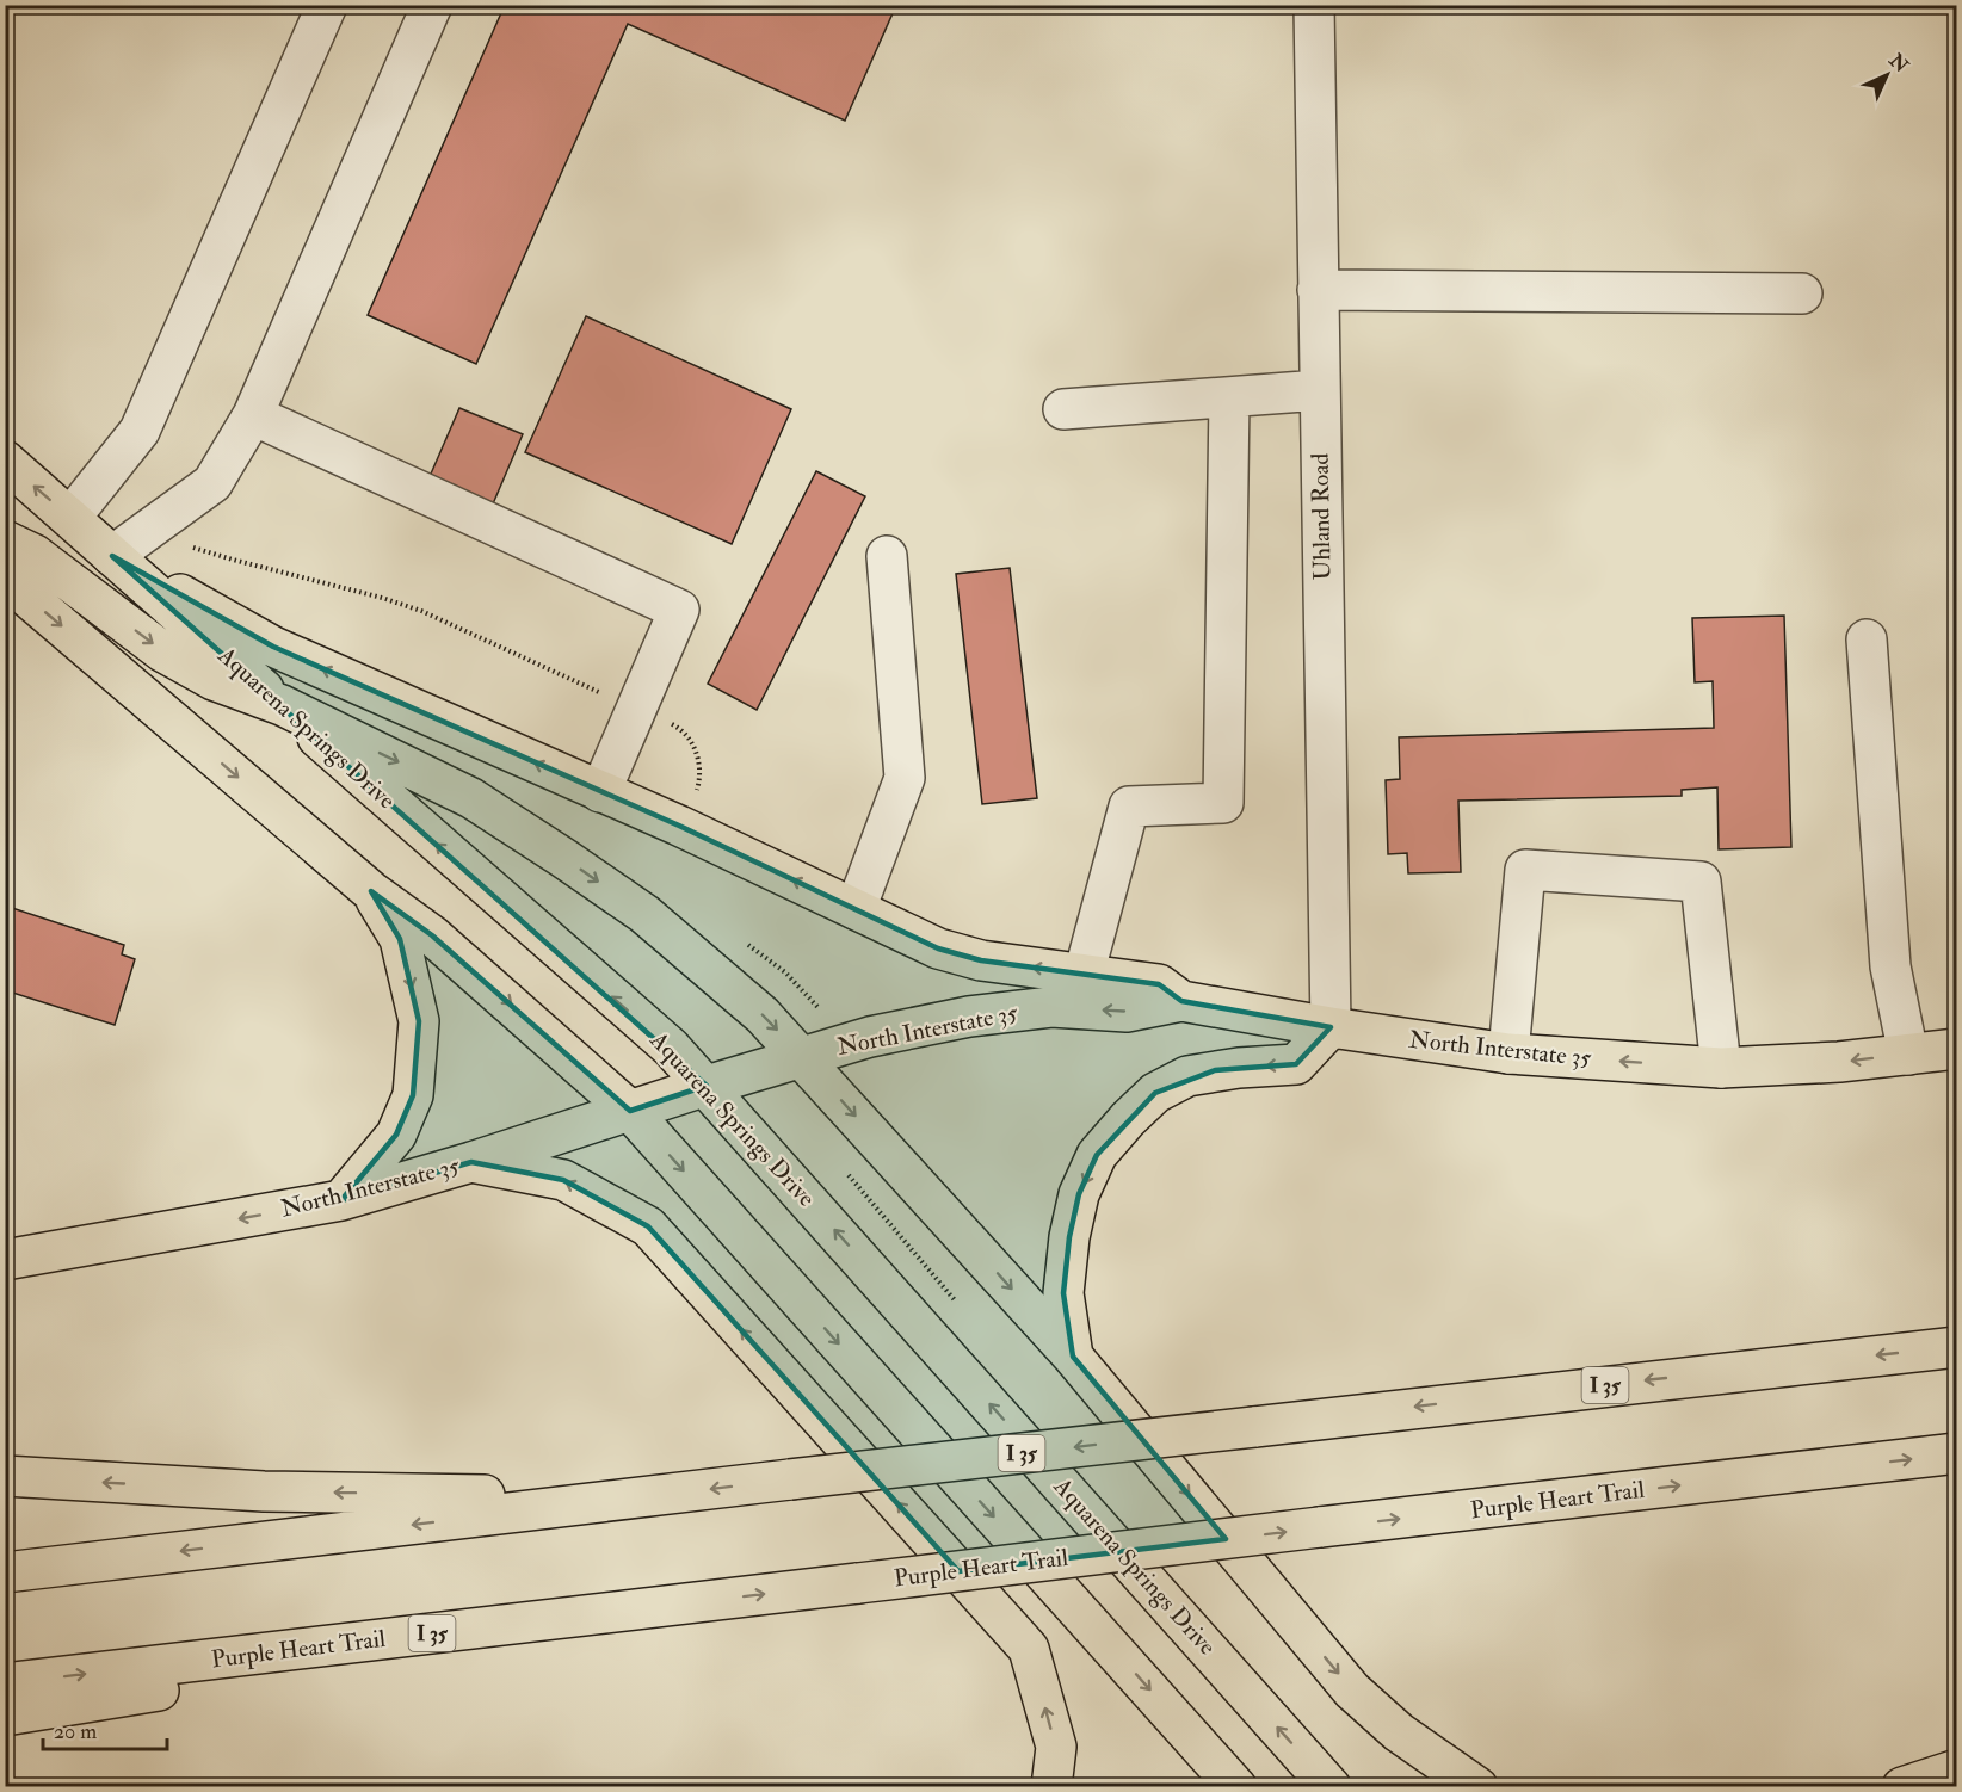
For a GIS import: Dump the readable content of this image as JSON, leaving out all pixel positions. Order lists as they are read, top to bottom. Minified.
{"streets":{"main road":["Aquarena Springs Drive","North Interstate 35","I 35","Purple Heart Trail"],"street":["Uhland Road"]},"crossings":[["Uhland Road","North Interstate 35"],["Aquarena Springs Drive","North Interstate 35"]],"scale_bar":"20 m","north":"top right"}
